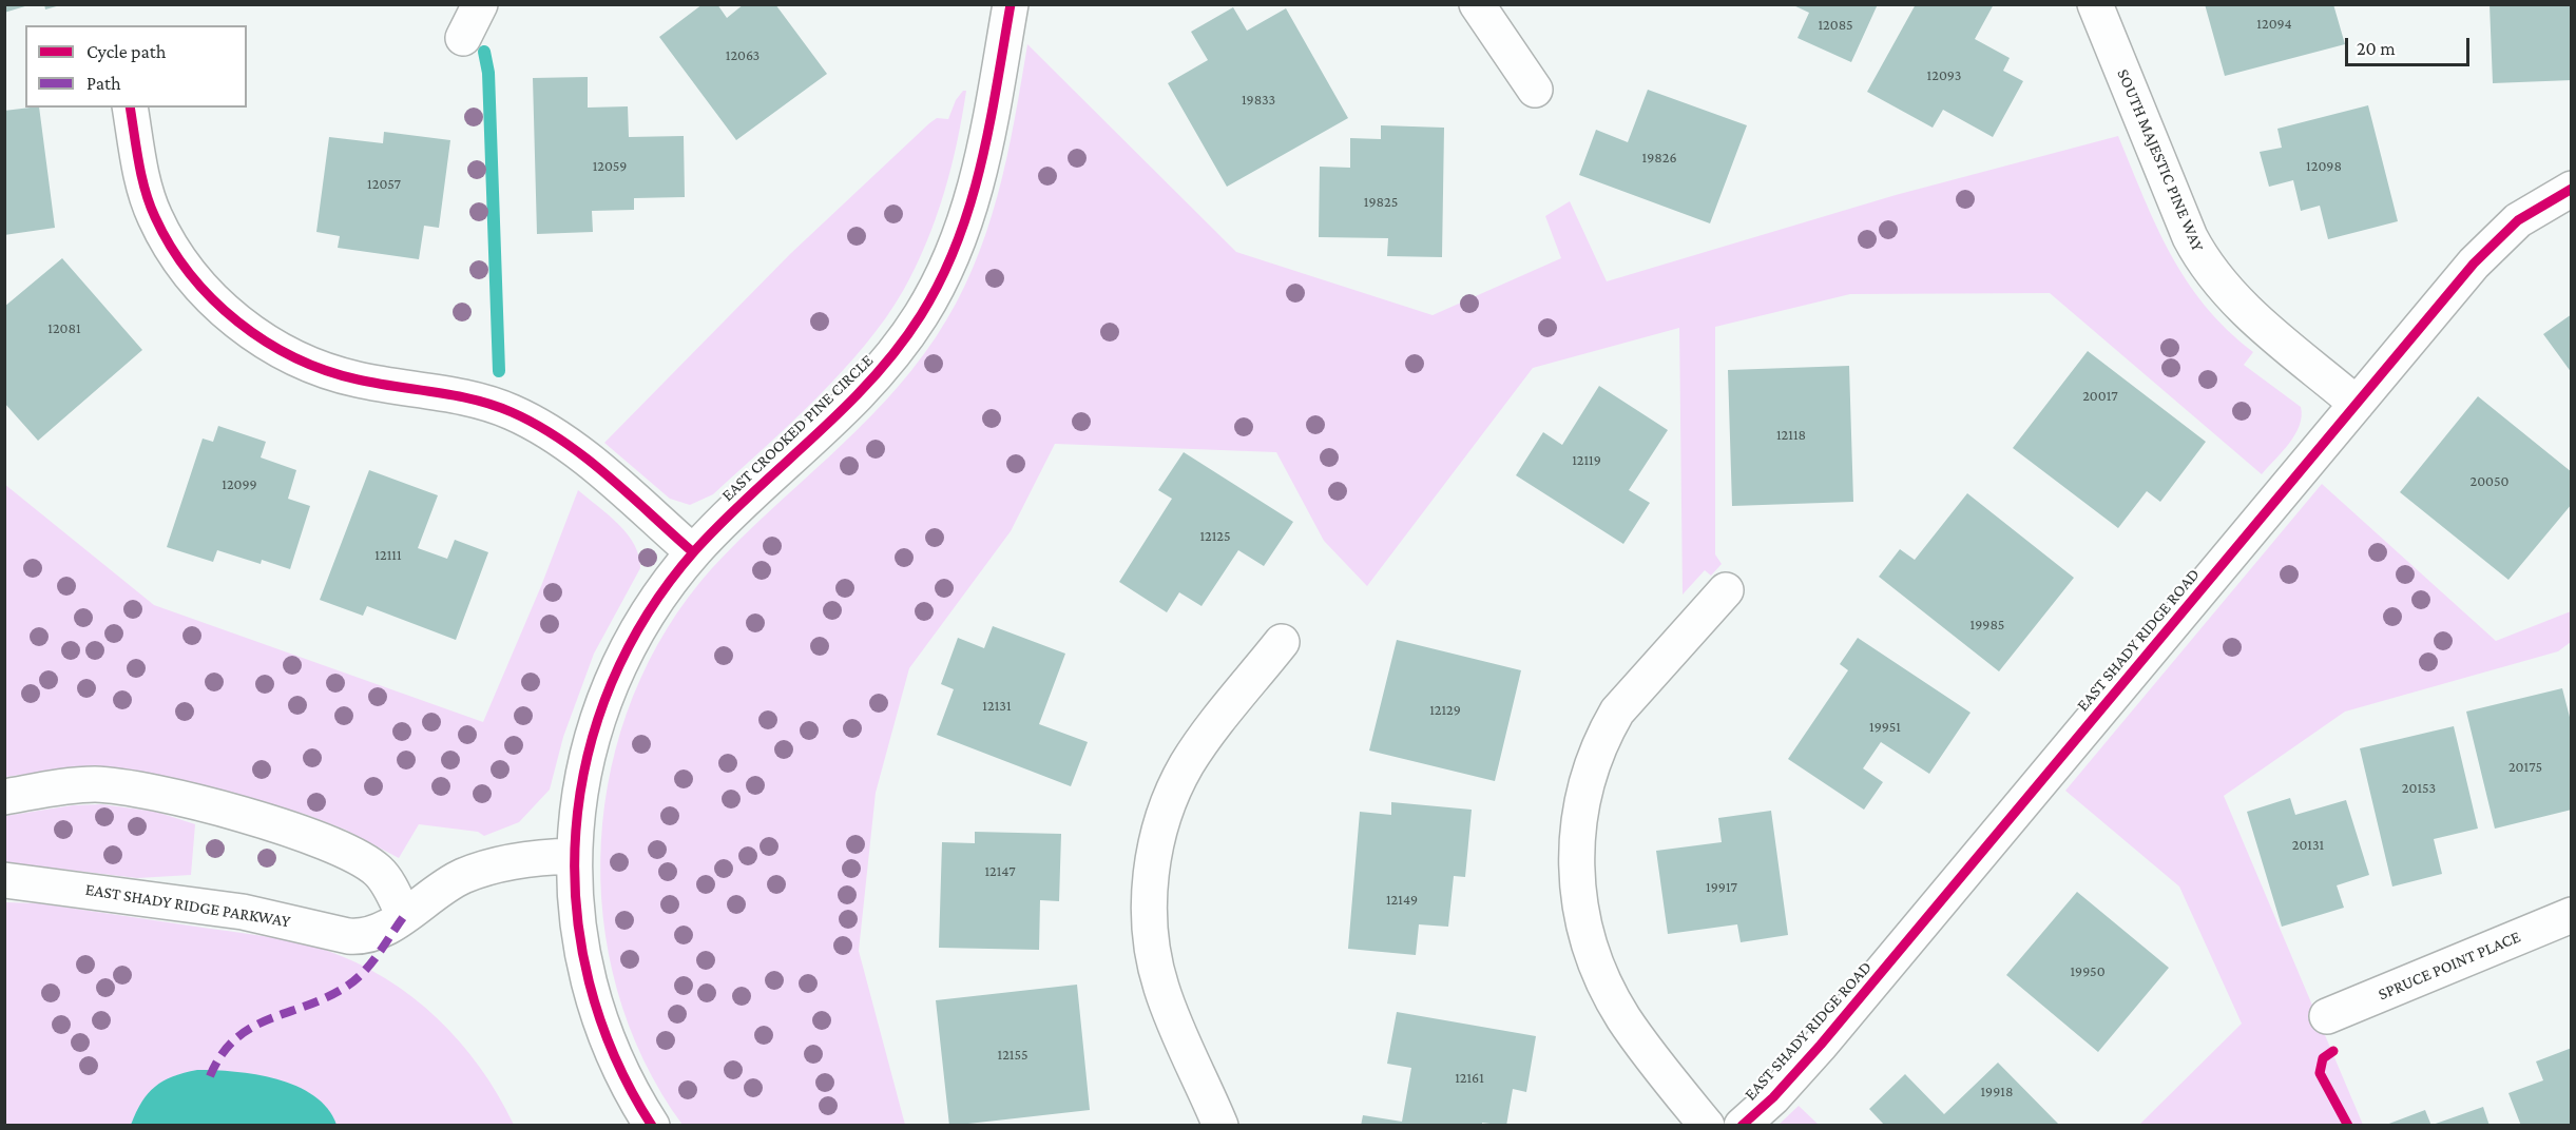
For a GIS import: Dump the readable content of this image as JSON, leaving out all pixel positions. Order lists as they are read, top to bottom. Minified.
{"streets":{"street":["SOUTH MAJESTIC PINE WAY","EAST CROOKED PINE CIRCLE","EAST SHADY RIDGE ROAD","EAST SHADY RIDGE PARKWAY","SPRUCE POINT PLACE"]},"crossings":[["SOUTH MAJESTIC PINE WAY","EAST SHADY RIDGE ROAD"],["EAST CROOKED PINE CIRCLE","EAST SHADY RIDGE PARKWAY"]],"house_numbers":["12094","12085","12063","12093","19833","19826","12059","12098","12057","19825","12081","20017","12118","12119","20050","12099","12125","12111","19985","12131","12129","19951","20175","20153","20131","12147","19917","12149","19950","12155","12161","19918"],"legend":["Cycle path","Path"],"scale_bar":"20 m"}
